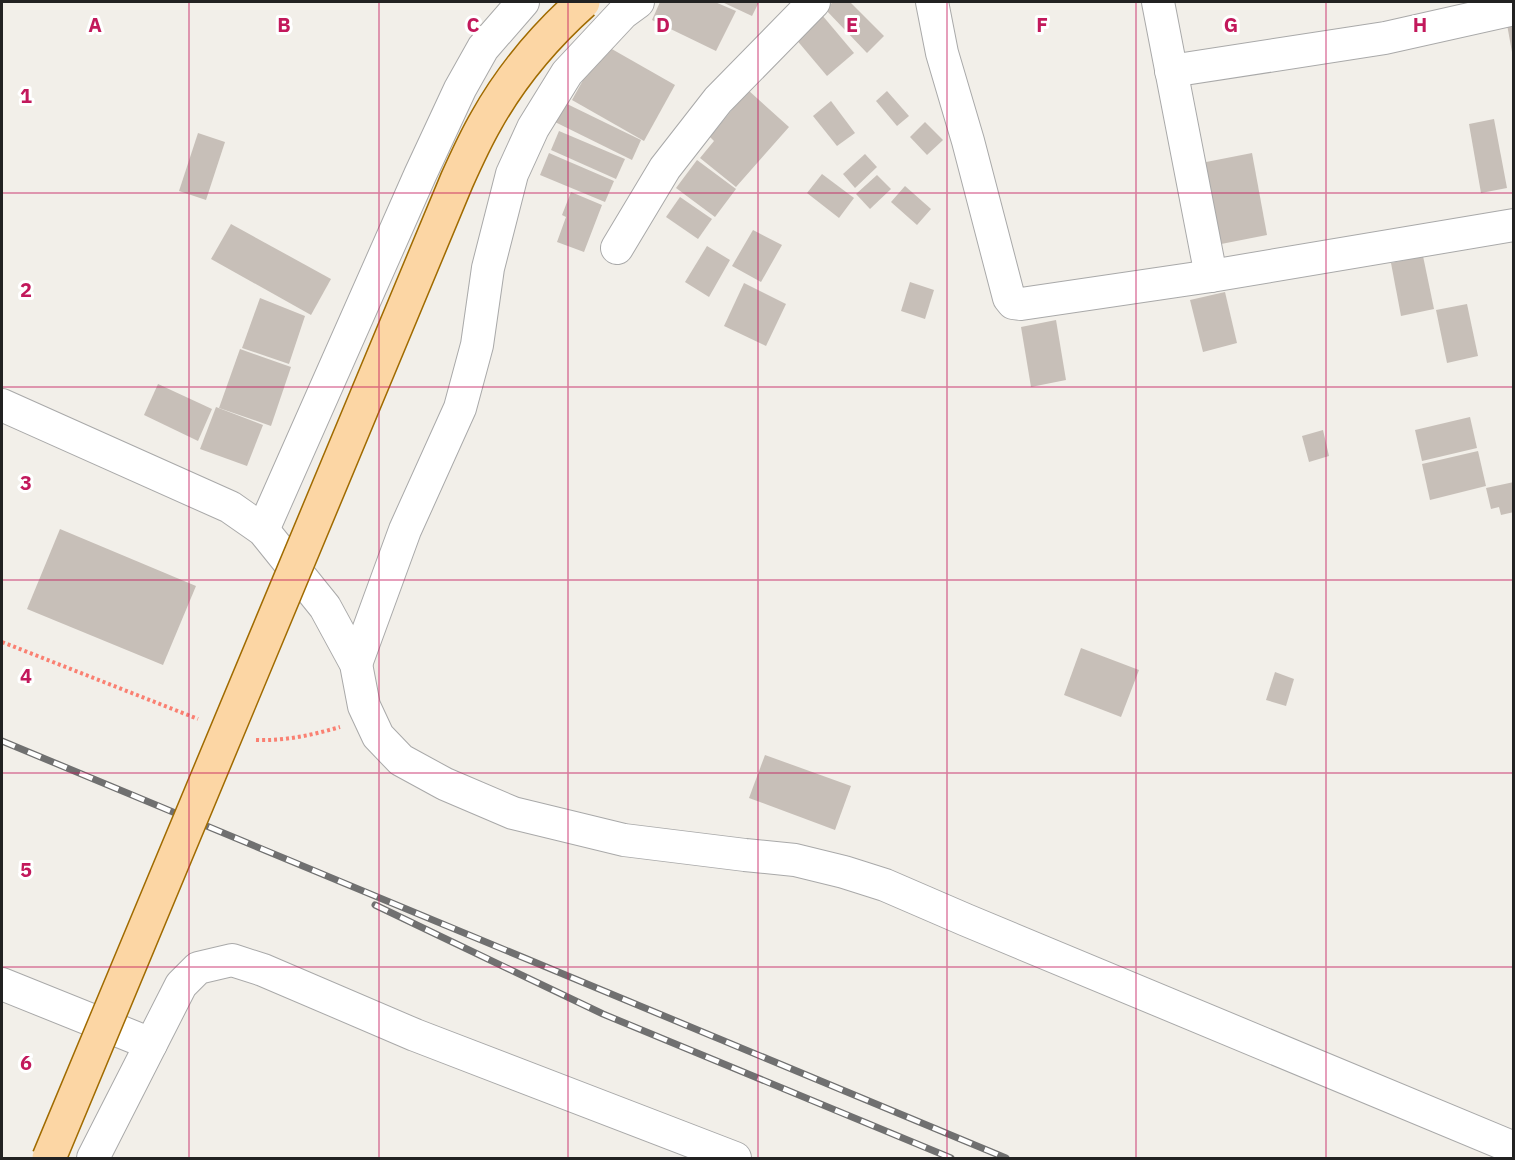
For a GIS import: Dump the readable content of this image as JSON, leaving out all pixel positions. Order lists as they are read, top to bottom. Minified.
{"grid":{"columns":["A","B","C","D","E","F","G","H"],"rows":["1","2","3","4","5","6"]}}
